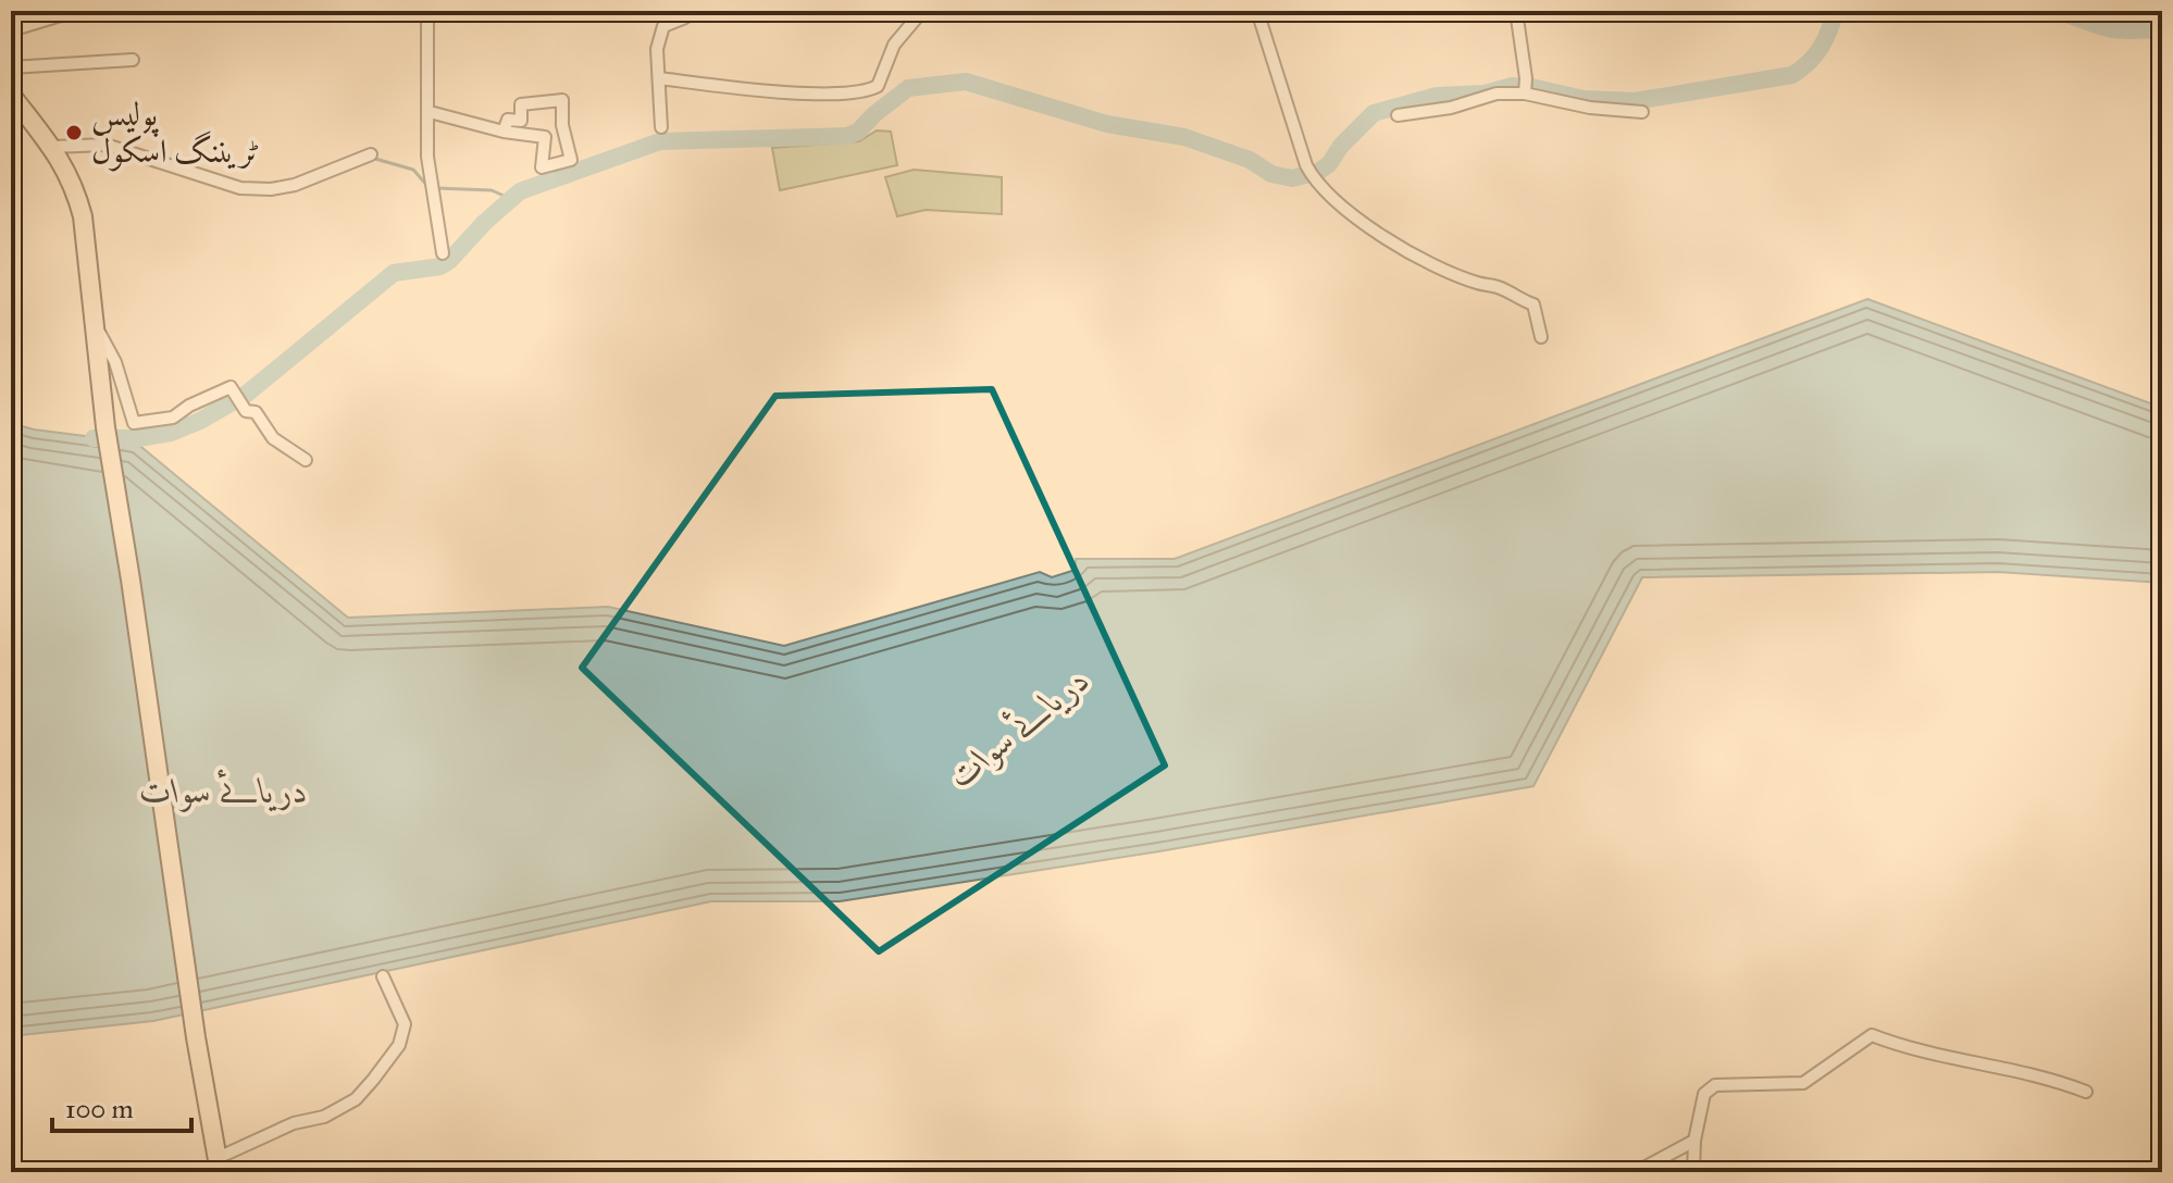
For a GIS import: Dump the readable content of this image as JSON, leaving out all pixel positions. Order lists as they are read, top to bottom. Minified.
{"water":["دریائے سوات"],"places":["پولیس ٹریننگ اسکول"],"scale_bar":"100 m"}
